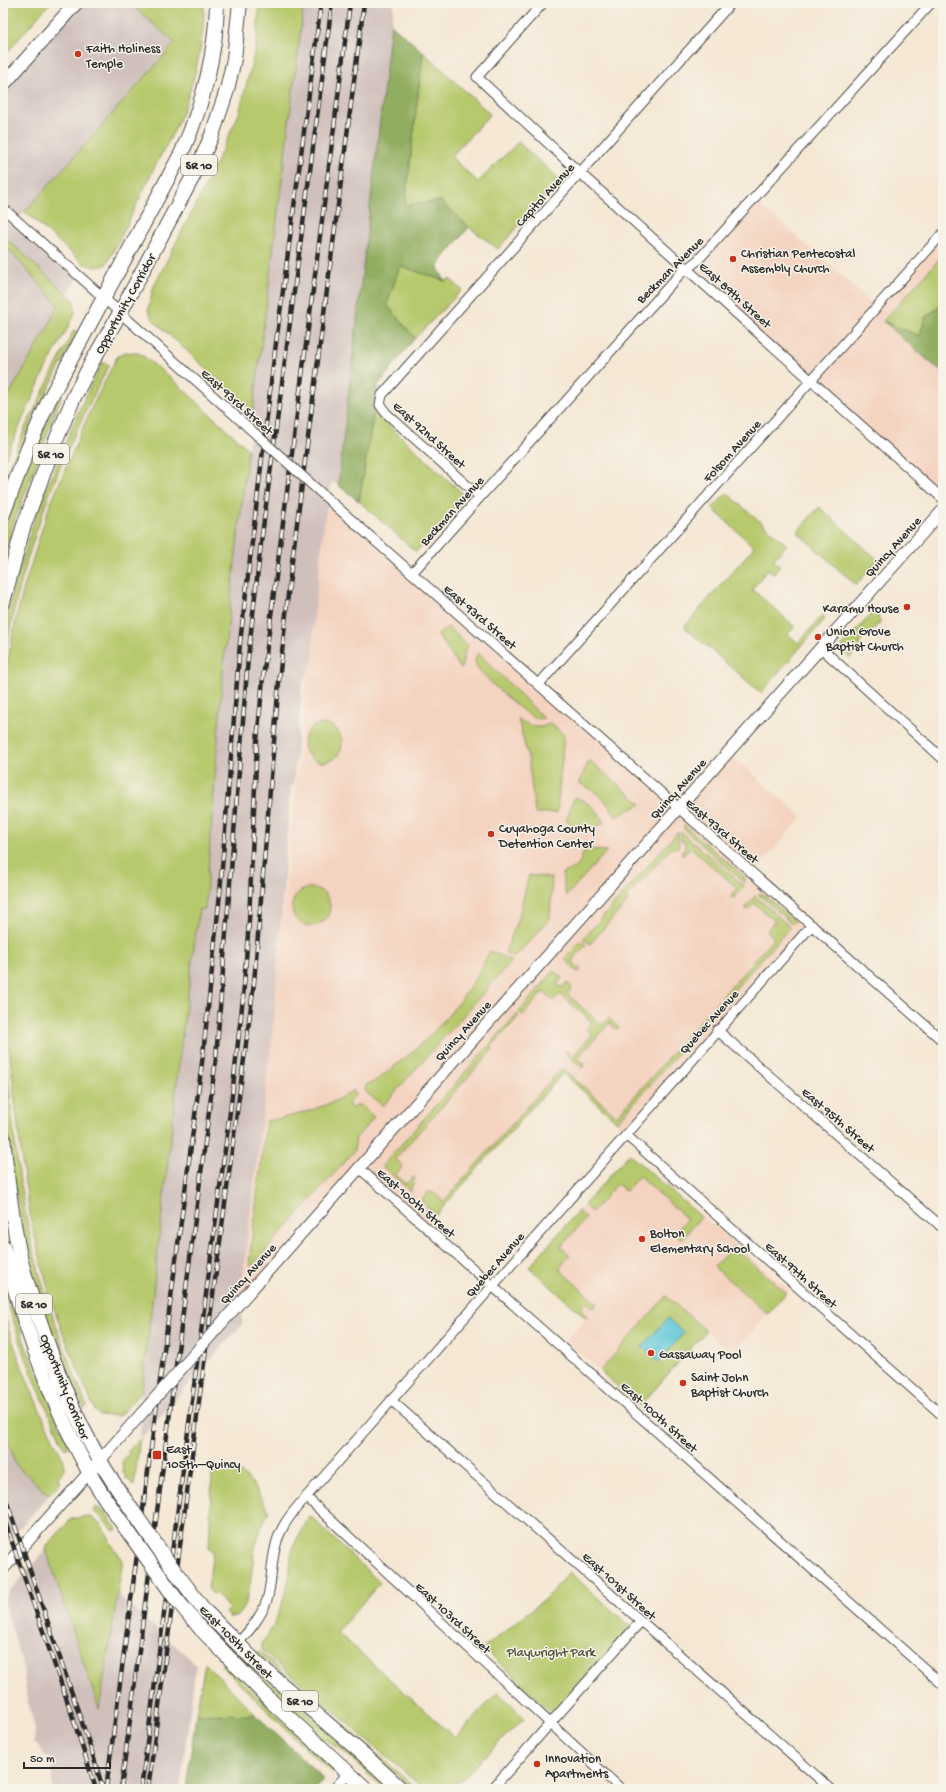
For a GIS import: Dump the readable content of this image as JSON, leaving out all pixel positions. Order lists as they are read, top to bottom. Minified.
{"streets":{"main road":["SR 10","Opportunity Corridor","East 105th Street"],"street":["Capitol Avenue","Beckman Avenue","East 89th Street","East 93rd Street","East 92nd Street","Folsom Avenue","Quincy Avenue","Quebec Avenue","East 95th Street","East 100th Street","East 97th Street","East 101st Street","East 103rd Street"]},"crossings":[["Capitol Avenue","East 89th Street"],["Capitol Avenue","East 92nd Street"],["Beckman Avenue","East 89th Street"],["Beckman Avenue","East 93rd Street"],["Beckman Avenue","East 92nd Street"],["East 89th Street","Folsom Avenue"],["Opportunity Corridor","East 93rd Street"],["Opportunity Corridor","Quincy Avenue"],["Opportunity Corridor","East 105th Street"],["East 93rd Street","Folsom Avenue"],["East 93rd Street","Quincy Avenue"],["East 93rd Street","Quebec Avenue"],["Quincy Avenue","East 100th Street"],["Quebec Avenue","East 95th Street"],["Quebec Avenue","East 100th Street"],["Quebec Avenue","East 97th Street"],["Quebec Avenue","East 101st Street"],["Quebec Avenue","East 103rd Street"],["Quebec Avenue","East 105th Street"]],"parks":["Playwright Park"],"places":{"other":["Faith Holiness Temple","Christian Pentecostal Assembly Church","Karamu House","Union Grove Baptist Church","Cuyahoga County Detention Center","Bolton Elementary School","Gassaway Pool","Saint John Baptist Church","Innovation Apartments"],"transit":["East 105th–Quincy"]},"scale_bar":"50 m"}
